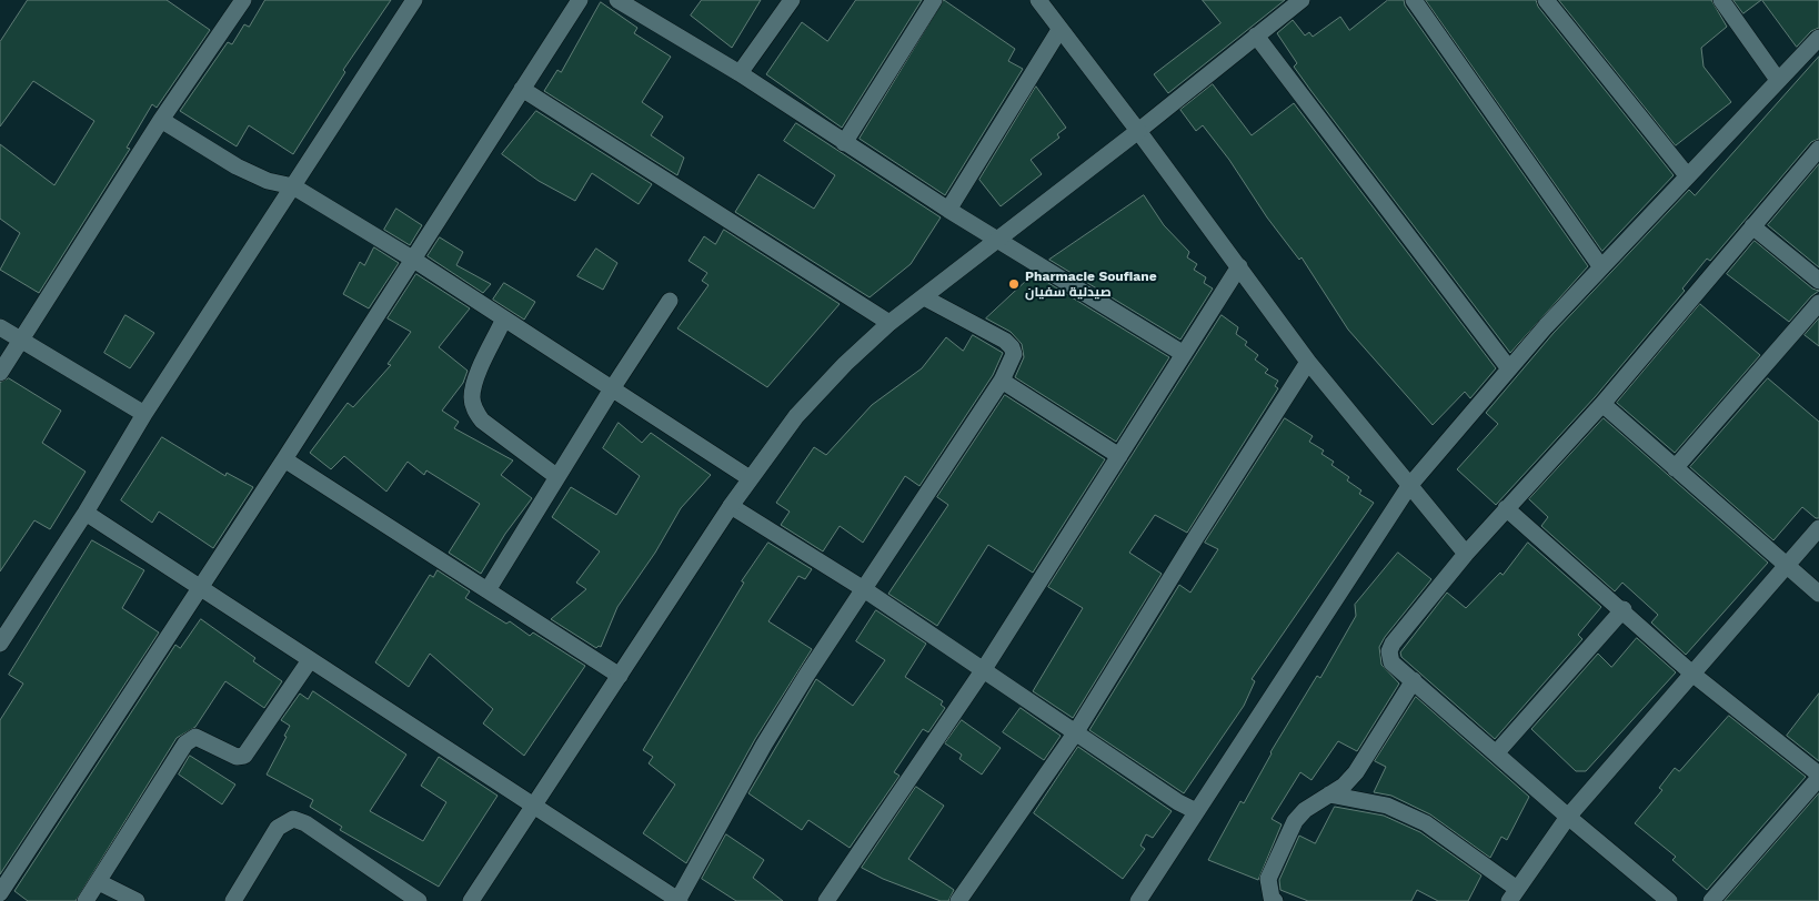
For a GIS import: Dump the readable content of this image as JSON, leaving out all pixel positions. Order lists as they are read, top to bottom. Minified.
{"places":["Pharmacie Soufiane صيدلية سفيان"]}
